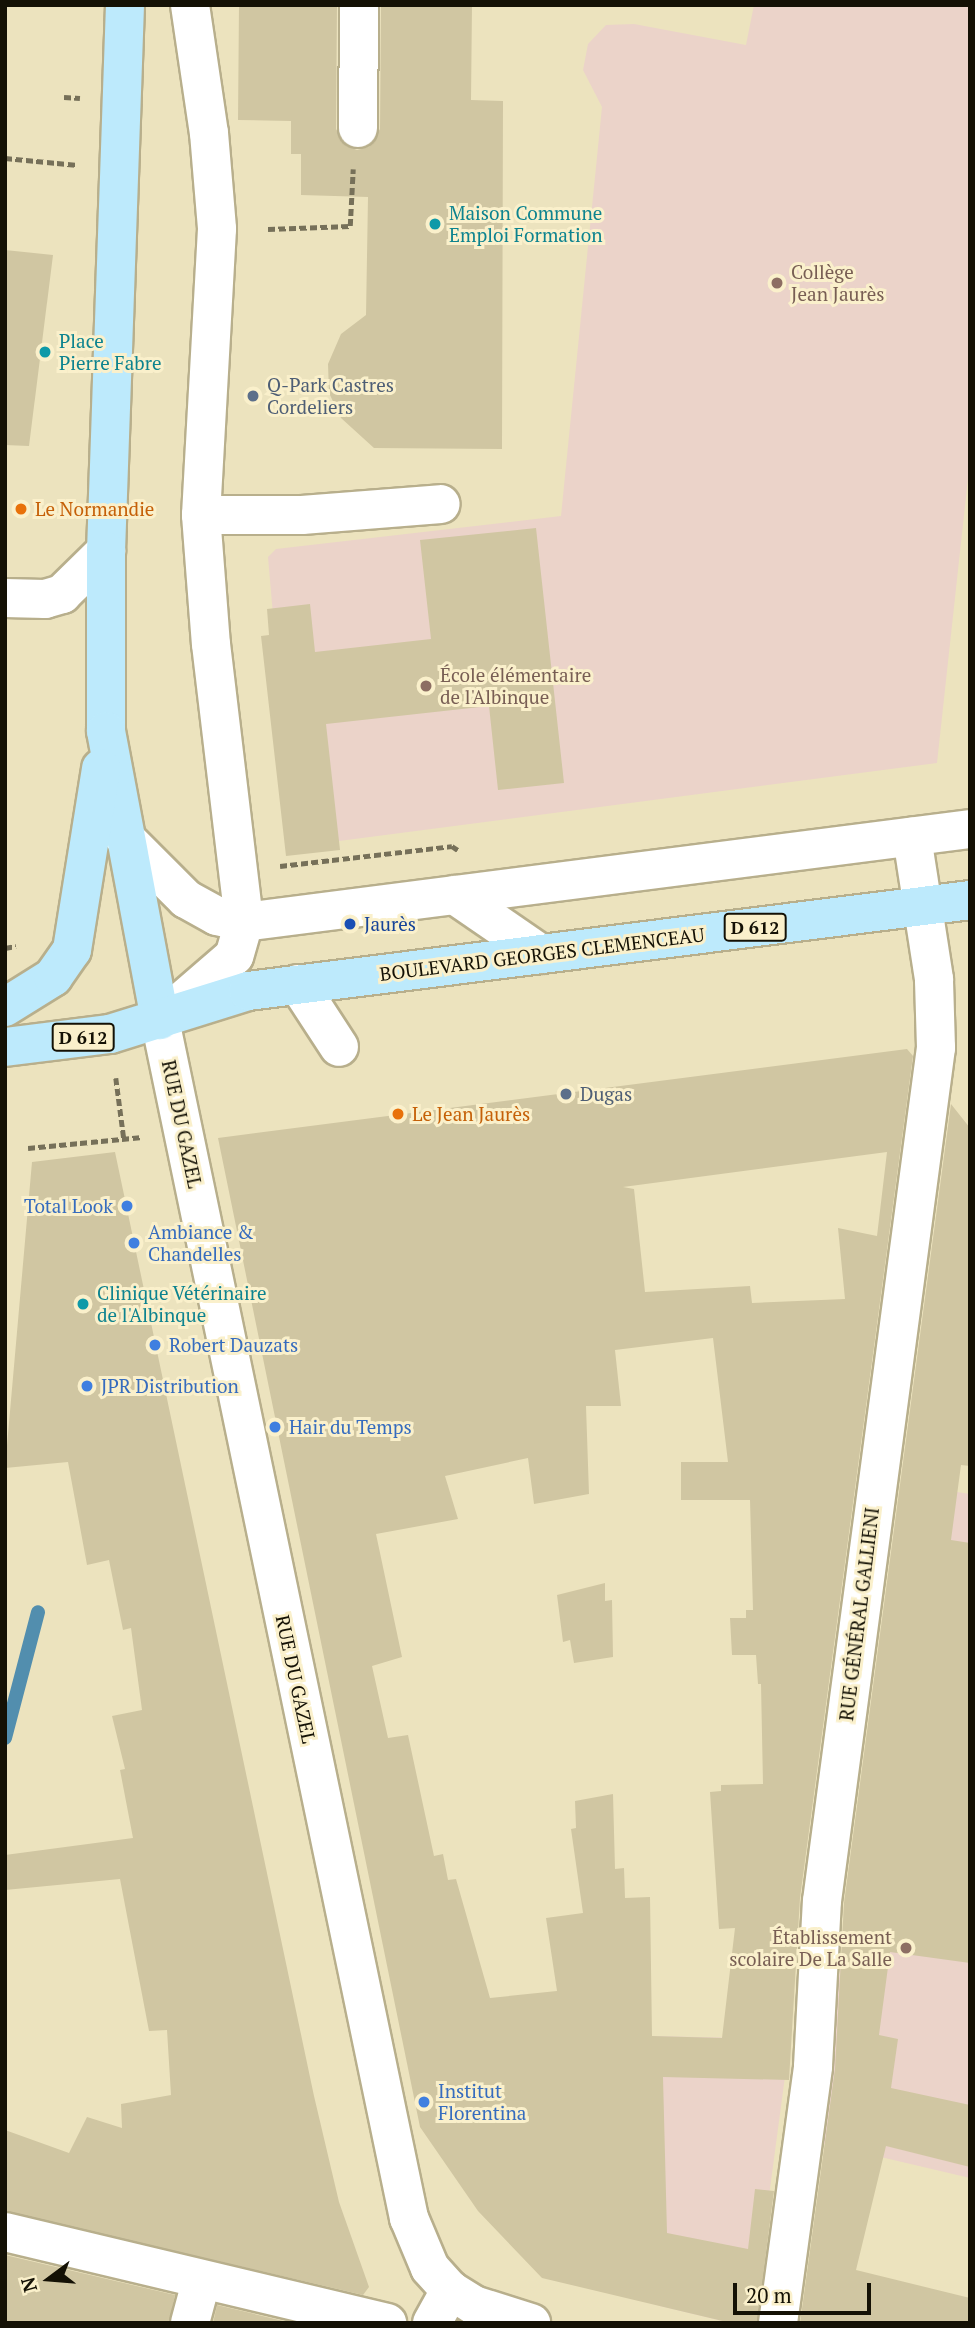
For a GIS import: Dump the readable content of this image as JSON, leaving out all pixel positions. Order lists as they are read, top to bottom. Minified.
{"streets":{"main road":["D 612","BOULEVARD GEORGES CLEMENCEAU"],"street":["RUE DU GAZEL","RUE GÉNÉRAL GALLIENI"]},"crossings":[["D 612","BOULEVARD GEORGES CLEMENCEAU"],["D 612","RUE DU GAZEL"],["BOULEVARD GEORGES CLEMENCEAU","RUE DU GAZEL"],["BOULEVARD GEORGES CLEMENCEAU","RUE GÉNÉRAL GALLIENI"]],"places":["Maison Commune Emploi Formation","Collège Jean Jaurès","Place Pierre Fabre","Q-Park Castres Cordeliers","Le Normandie","École élémentaire de l'Albinque","Jaurès","Dugas","Le Jean Jaurès","Total Look","Ambiance & Chandelles","Clinique Vétérinaire de l'Albinque","Robert Dauzats","JPR Distribution","Hair du Temps","Établissement scolaire De La Salle","Institut Florentina"],"scale_bar":"20 m","north":"left"}
